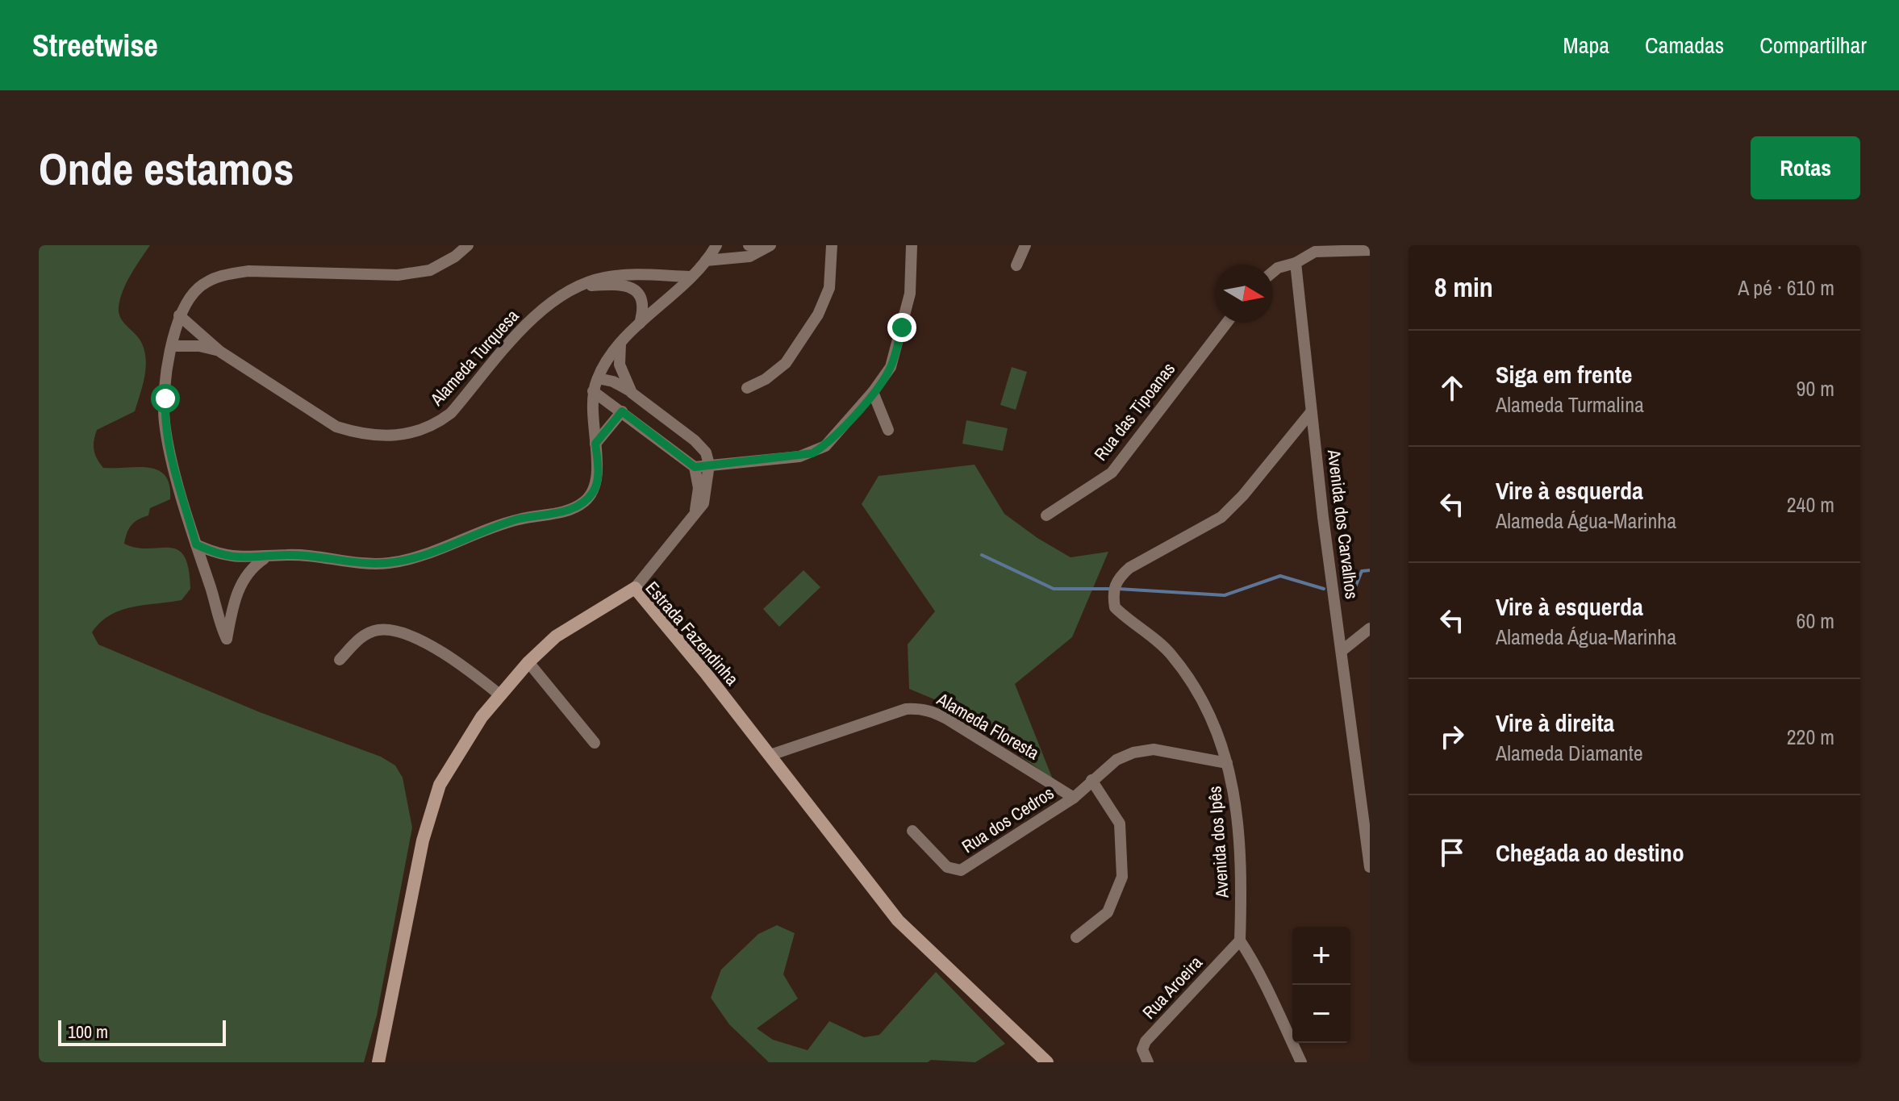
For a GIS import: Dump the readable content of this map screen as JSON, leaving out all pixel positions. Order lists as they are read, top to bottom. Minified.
{"streets":{"street":["Alameda Turquesa","Rua das Tipoanas","Avenida dos Carvalhos","Estrada Fazendinha","Alameda Floresta","Rua dos Cedros","Avenida dos Ipês","Rua Aroeira"]},"crossings":[["Avenida dos Carvalhos","Avenida dos Ipês"],["Estrada Fazendinha","Alameda Floresta"],["Alameda Floresta","Rua dos Cedros"],["Rua dos Cedros","Avenida dos Ipês"],["Avenida dos Ipês","Rua Aroeira"]],"scale_bar":"100 m","north":"right","page":{"header":"Streetwise","nav":["Mapa","Camadas","Compartilhar"],"buttons":"Rotas","title":"Onde estamos","heading":["8 min","A pé · 610 m"],"list":[["Siga em frente","Alameda Turmalina","90 m"],["Vire à esquerda","Alameda Água-Marinha","240 m"],["Vire à esquerda","Alameda Água-Marinha","60 m"],["Vire à direita","Alameda Diamante","220 m"],"Chegada ao destino"],"map_buttons":["+","−"],"scale":"100 m"}}
